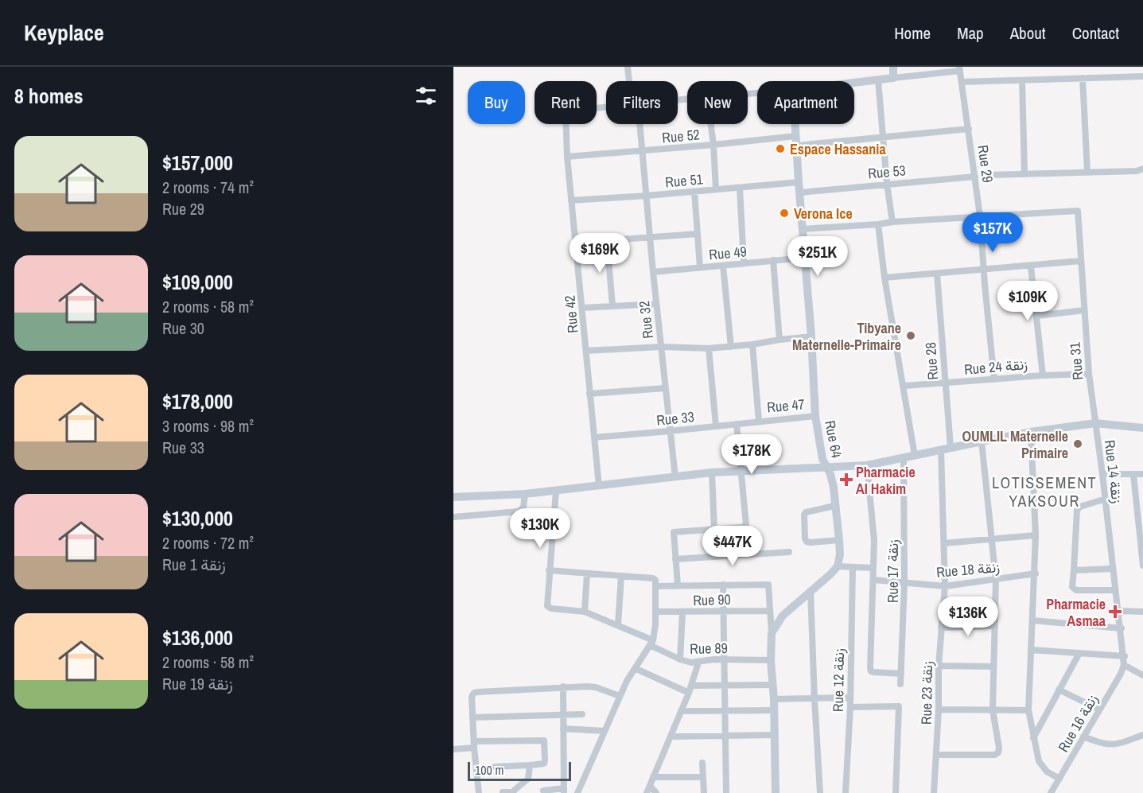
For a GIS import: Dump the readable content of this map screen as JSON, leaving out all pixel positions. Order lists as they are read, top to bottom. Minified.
{"streets":{"street":["Rue 52","Rue 29","Rue 53","Rue 51","Rue 49","Rue 42","Rue 32","Rue 28","Rue 31","Rue 24 زنقة","Rue 47","Rue 33","Rue 64","Rue 14 زنقة","Rue 18 زنقة","Rue 17 زنقة","Rue 90","Rue 89","Rue 12 زنقة","Rue 23 زنقة","Rue 16 زنقة"]},"crossings":[["Rue 52","Rue 42"],["Rue 52","Rue 32"],["Rue 52","Rue 64"],["Rue 29","Rue 53"],["Rue 29","Rue 31"],["Rue 29","Rue 24 زنقة"],["Rue 53","Rue 64"],["Rue 51","Rue 42"],["Rue 51","Rue 32"],["Rue 51","Rue 64"],["Rue 49","Rue 32"],["Rue 49","Rue 64"],["Rue 42","Rue 33"],["Rue 32","Rue 33"],["Rue 28","Rue 24 زنقة"],["Rue 31","Rue 24 زنقة"],["Rue 31","Rue 14 زنقة"],["Rue 47","Rue 33"],["Rue 47","Rue 64"],["Rue 14 زنقة","Rue 16 زنقة"],["Rue 18 زنقة","Rue 17 زنقة"],["Rue 18 زنقة","Rue 23 زنقة"]],"districts":["LOTISSEMENT YAKSOUR"],"places":{"other":["Espace Hassania","Verona Ice","Tibyane Maternelle-Primaire","OUMLIL Maternelle Primaire"],"health":["Pharmacie Al Hakim","Pharmacie Asmaa"]},"scale_bar":"100 m","page":{"header":"Keyplace","nav":["Home","Map","About","Contact"],"heading":"8 homes","chip":["Buy","Rent","Filters","New","Apartment"],"list":[{"name":"$157,000","note":"2 rooms · 74 m² · Rue 29"},{"name":"$109,000","note":"2 rooms · 58 m² · Rue 30"},{"name":"$178,000","note":"3 rooms · 98 m² · Rue 33"},{"name":"$130,000","note":"2 rooms · 72 m² · Rue 1 زنقة"},{"name":"$136,000","note":"2 rooms · 58 m² · Rue 19 زنقة"}],"price":["$157K","$169K","$251K","$109K","$178K","$130K","$447K","$136K"],"scale":"100 m"}}
